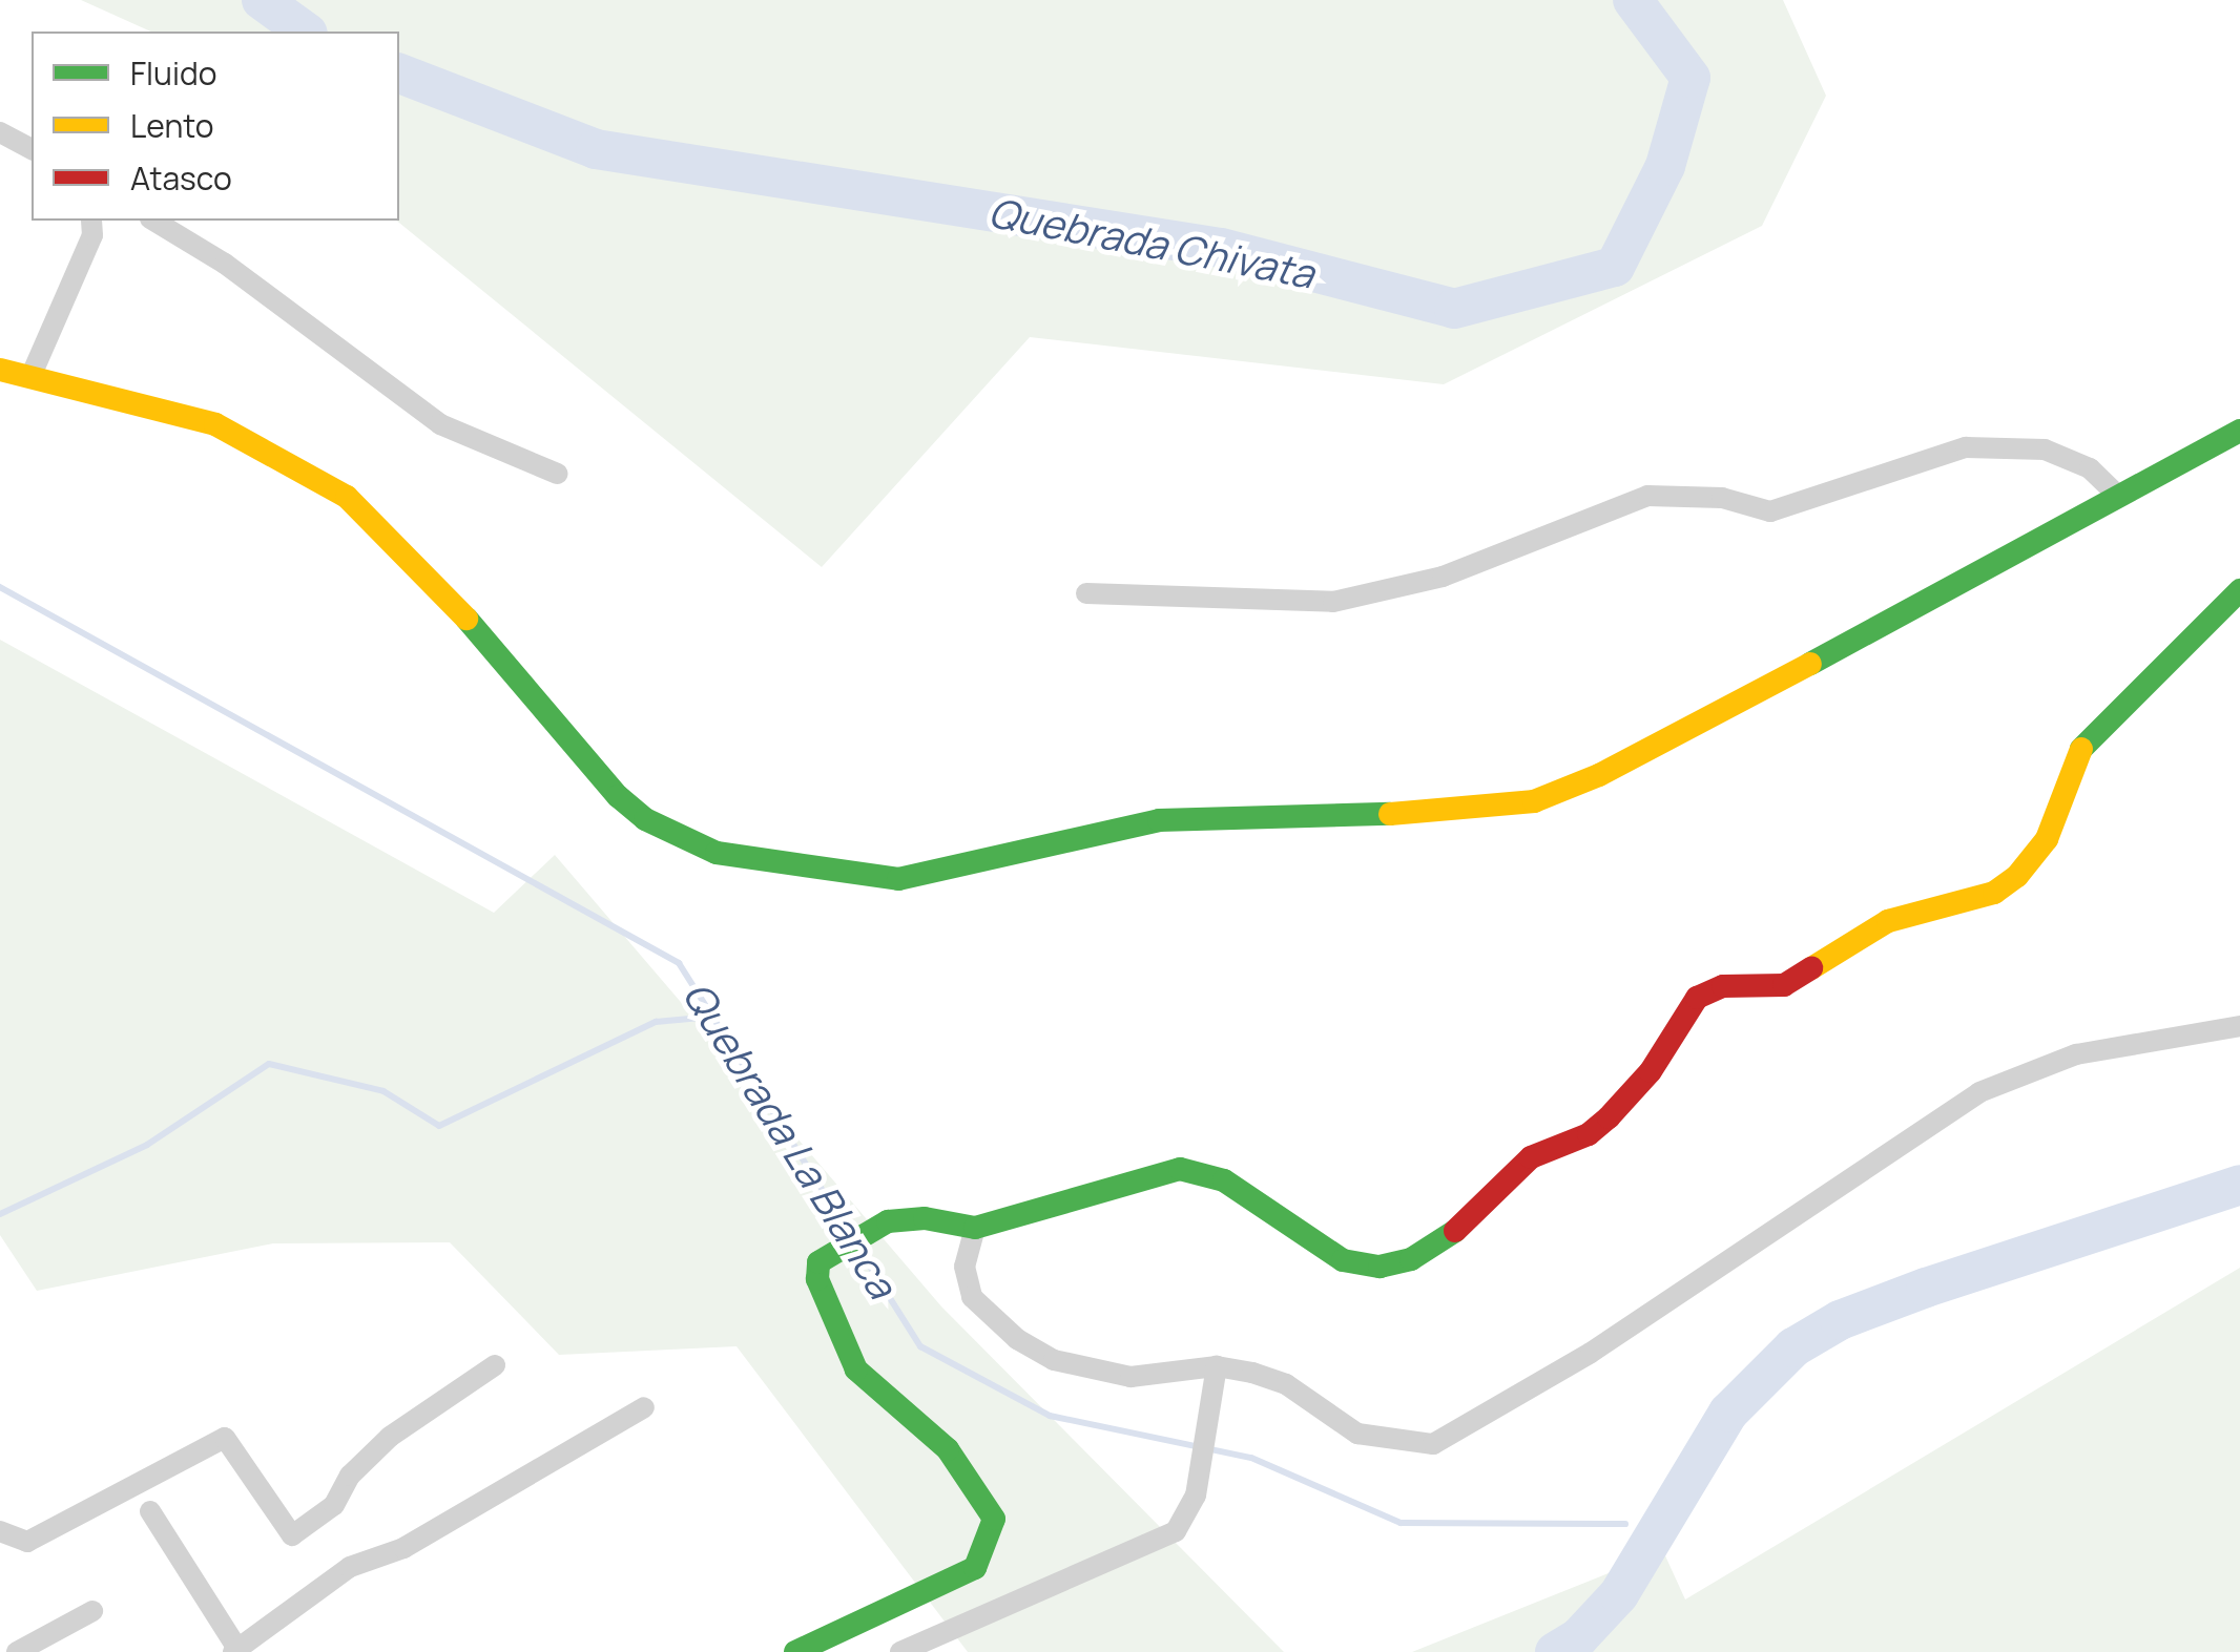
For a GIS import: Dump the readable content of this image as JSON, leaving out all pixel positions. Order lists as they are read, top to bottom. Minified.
{"water":["Quebrada Chivata","Quebrada La Blanca"],"legend":["Fluido","Lento","Atasco"]}
